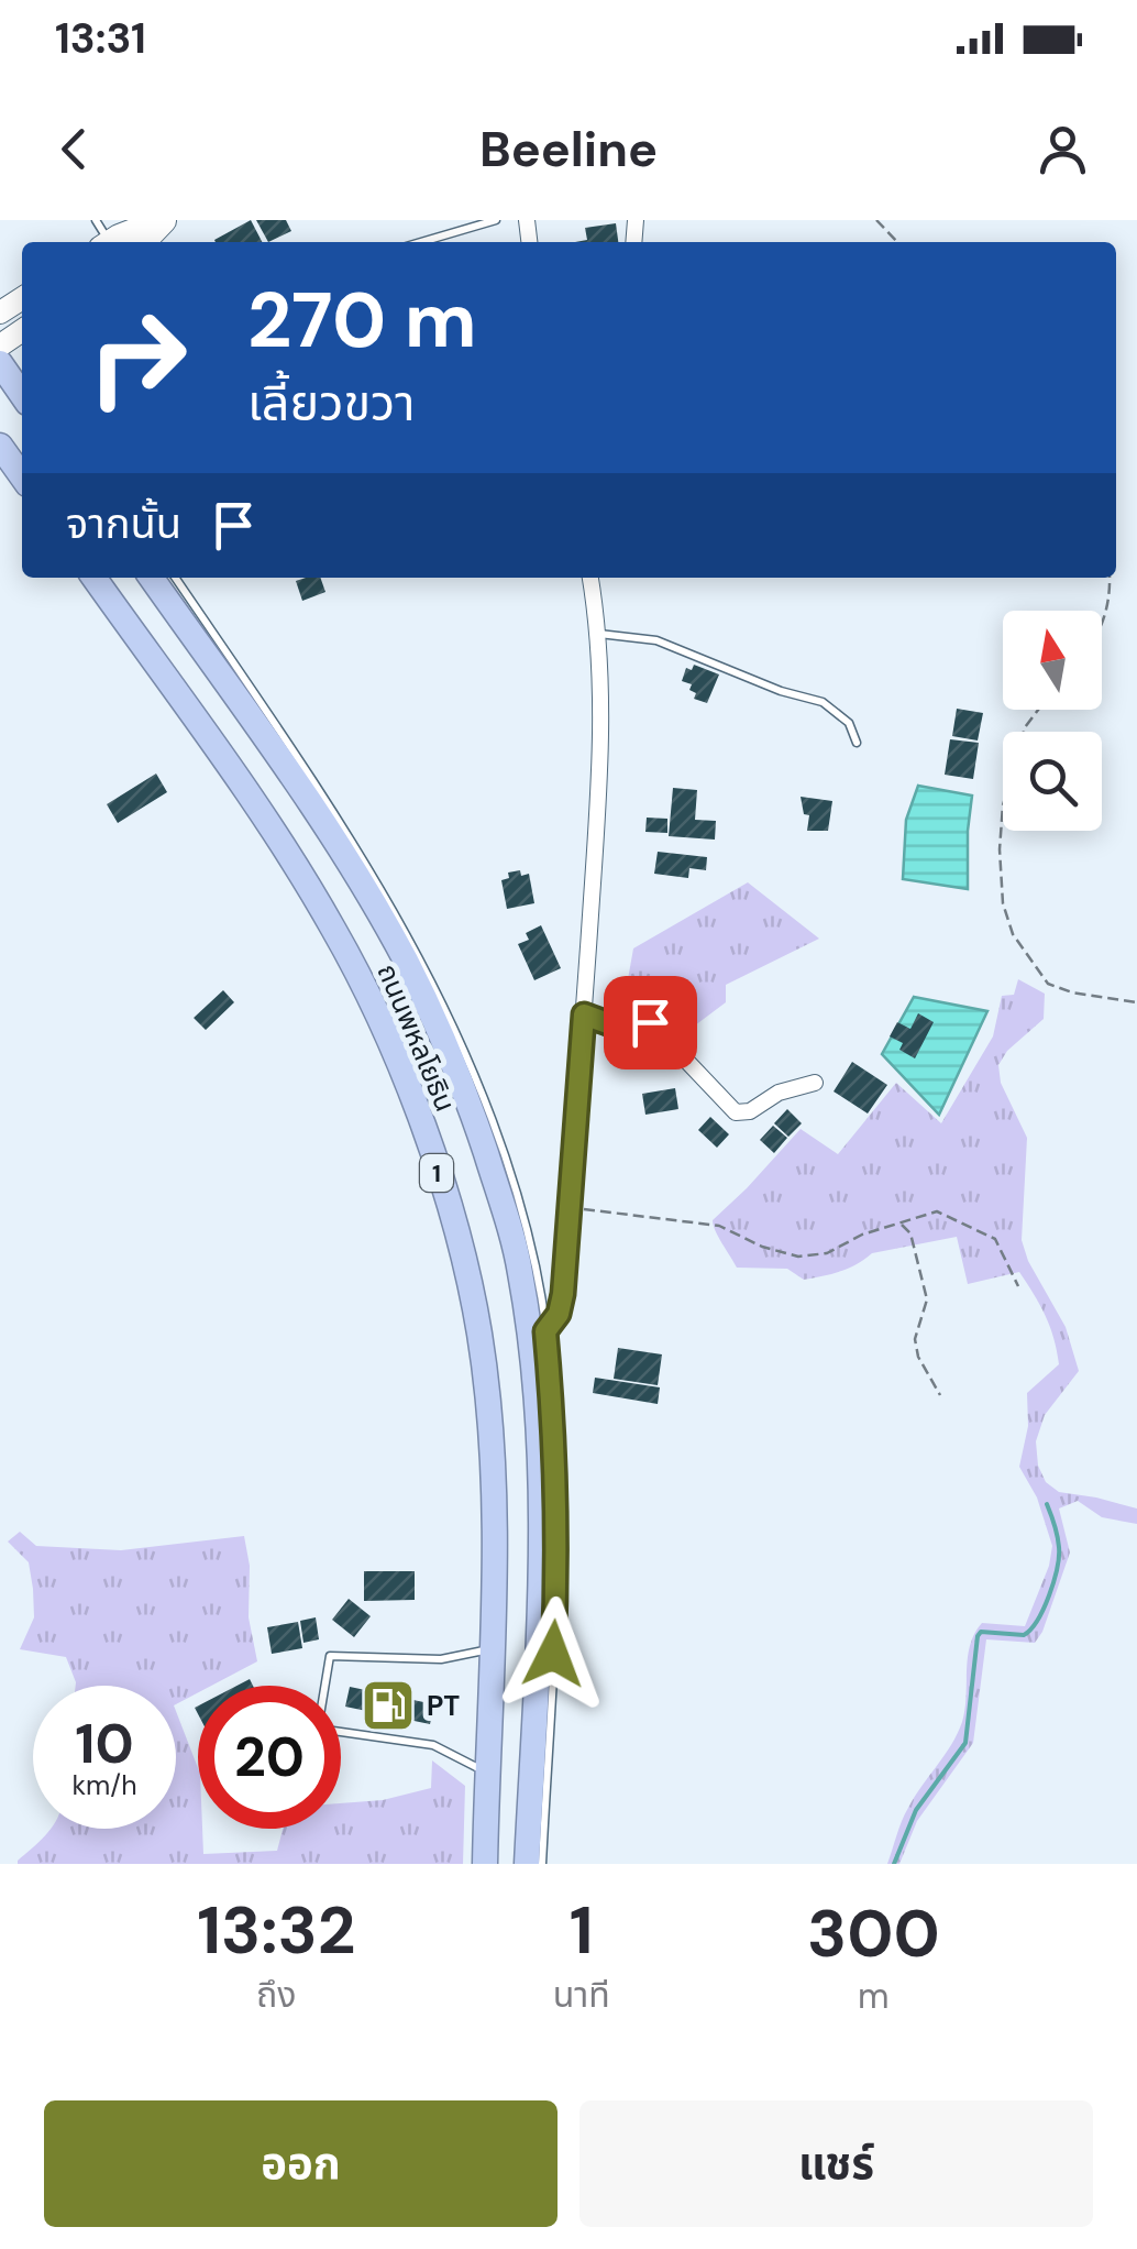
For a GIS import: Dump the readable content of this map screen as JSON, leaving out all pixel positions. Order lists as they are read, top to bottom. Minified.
{"streets":{"highway":["ถนนพหลโยธิน","1"]},"places":{"fuel station":["PT"]},"north":"top","page":{"status":"13:31","header":"Beeline","turn":["270 m","เลี้ยวขวา"],"then":"จากนั้น","speed":"10 km/h","limit":"20","eta":["13:32","ถึง","1","นาที","300","m"],"buttons":["ออก","แชร์"]}}
